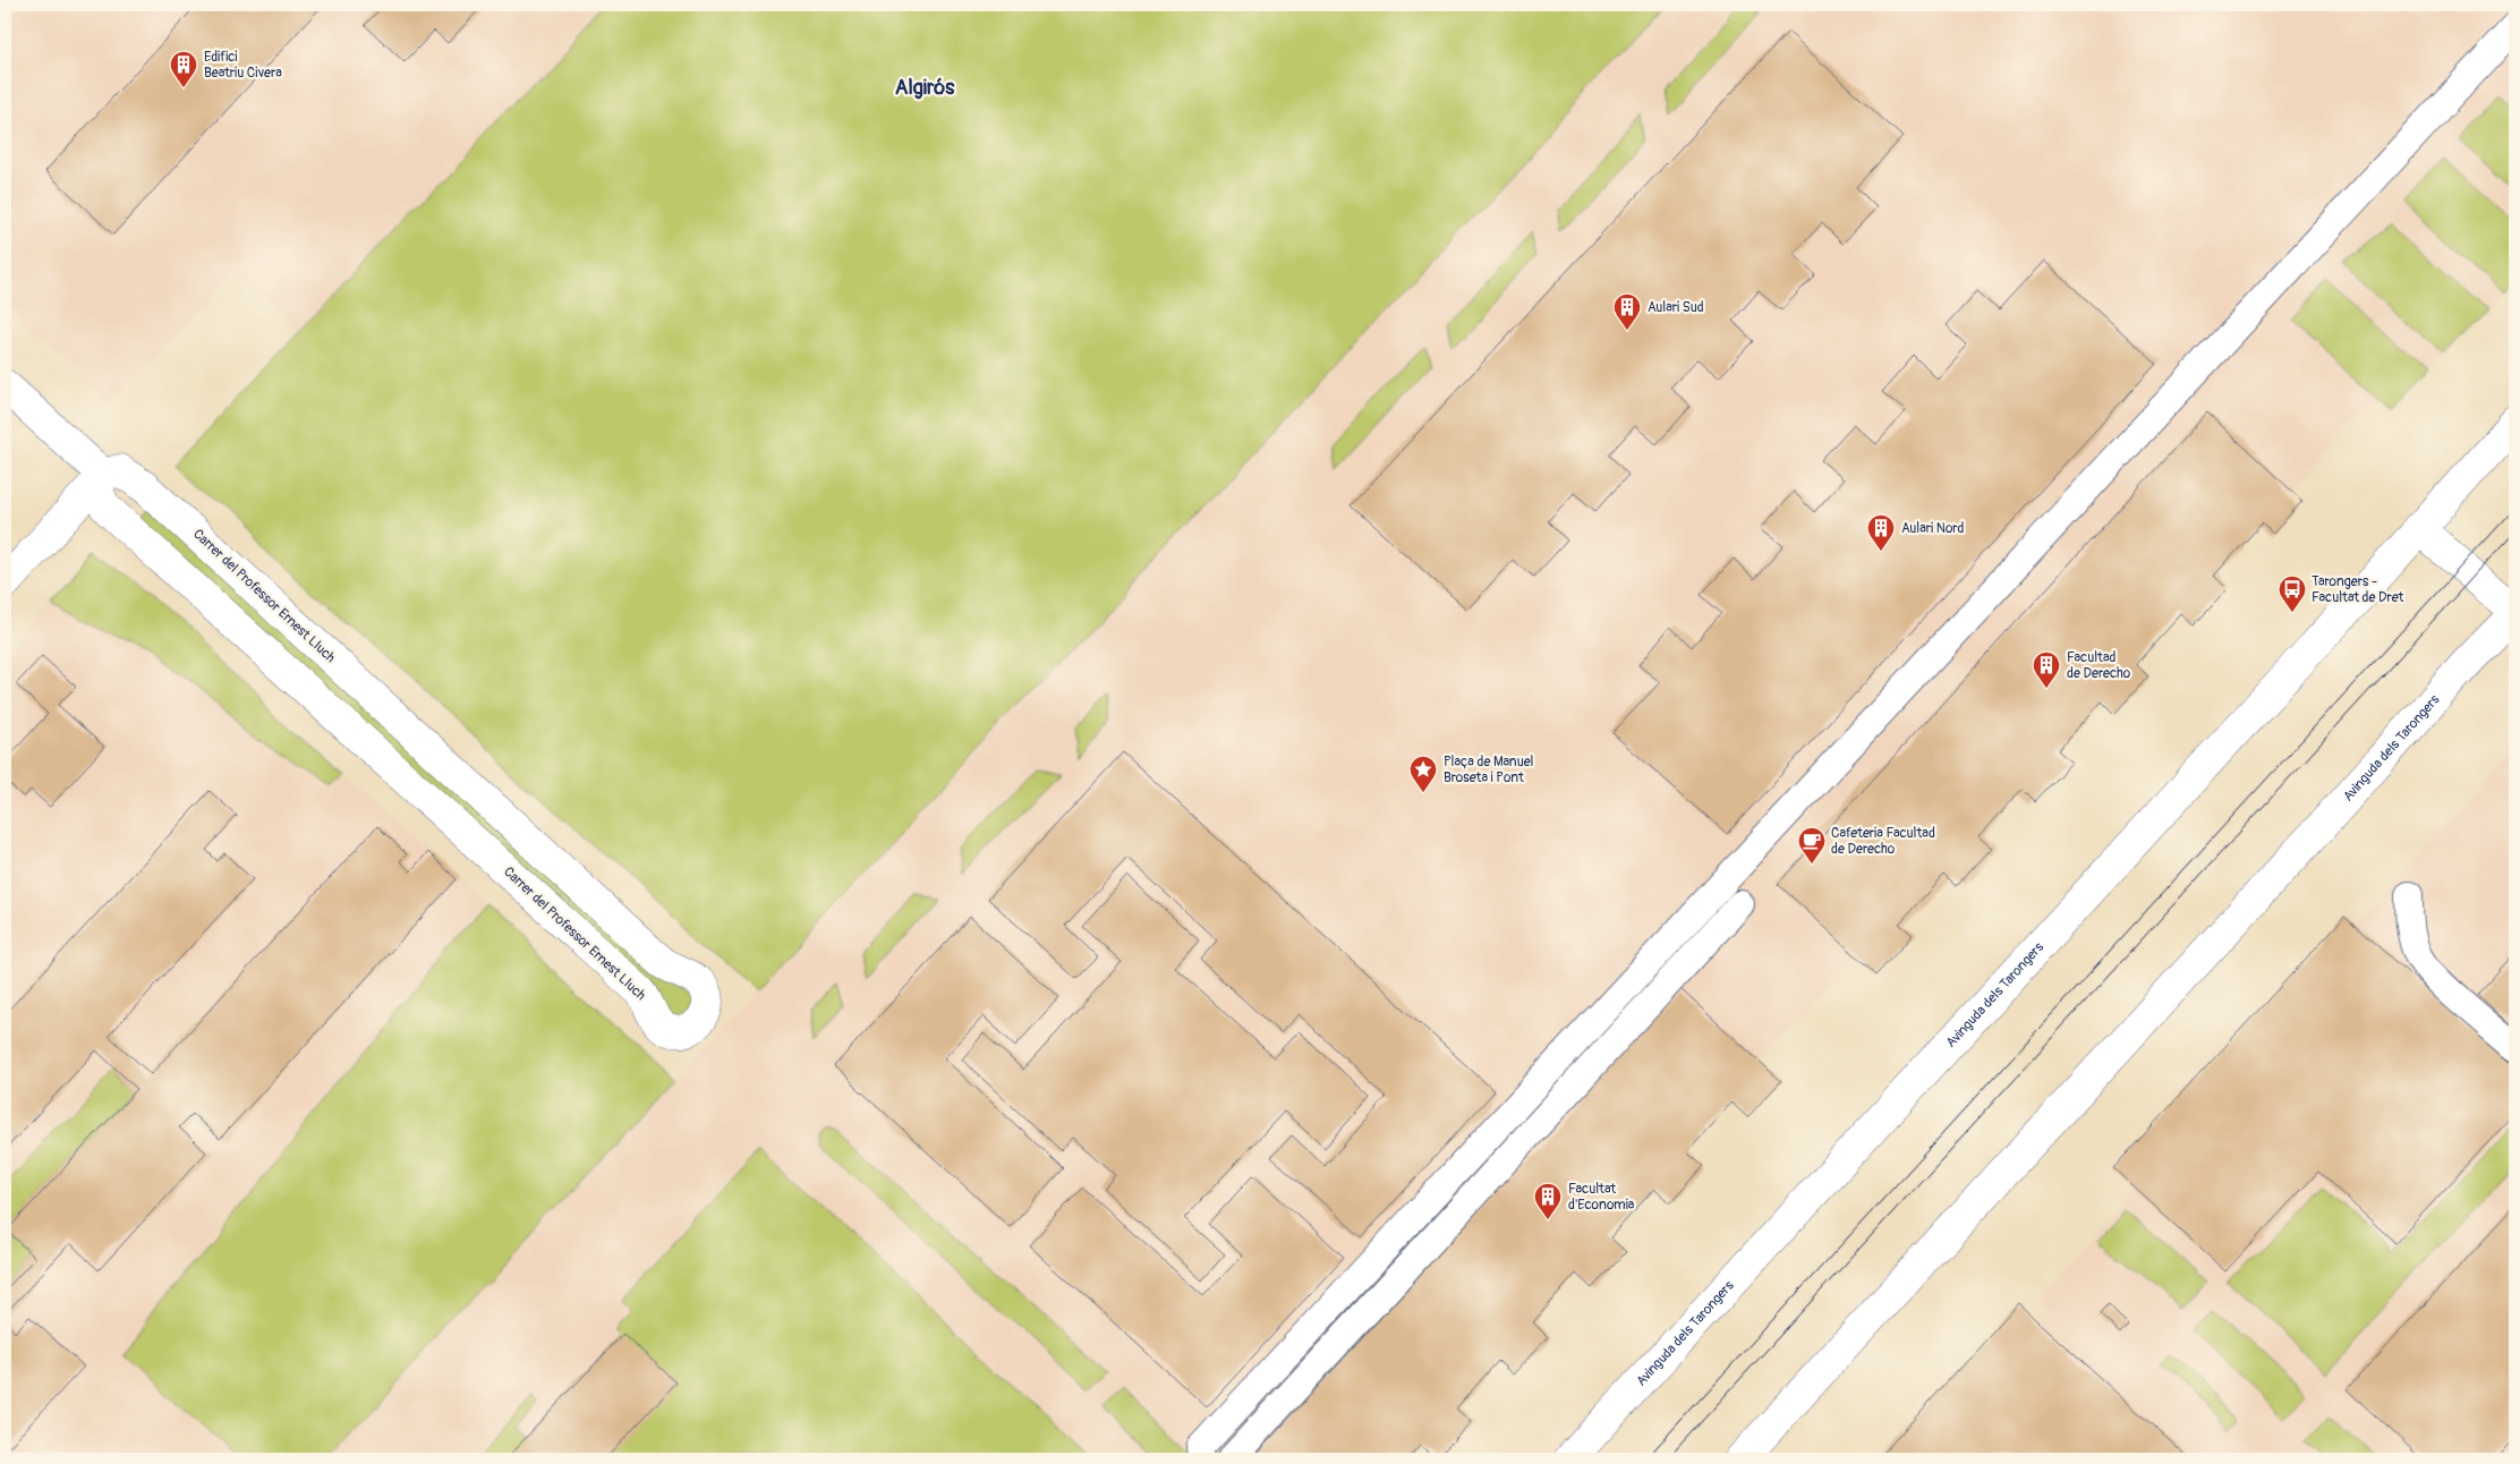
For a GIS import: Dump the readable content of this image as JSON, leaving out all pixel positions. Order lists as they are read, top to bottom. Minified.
{"streets":{"main road":["Carrer del Professor Ernest Lluch","Avinguda dels Tarongers"]},"districts":["Algirós"],"places":{"building":["Edifici Beatriu Civera","Aulari Sud","Aulari Nord","Facultad de Derecho","Facultat d'Economia"],"bus stop":["Tarongers - Facultat de Dret"],"place":["Plaça de Manuel Broseta i Pont"],"cafe":["Cafeteria Facultad de Derecho"]}}
